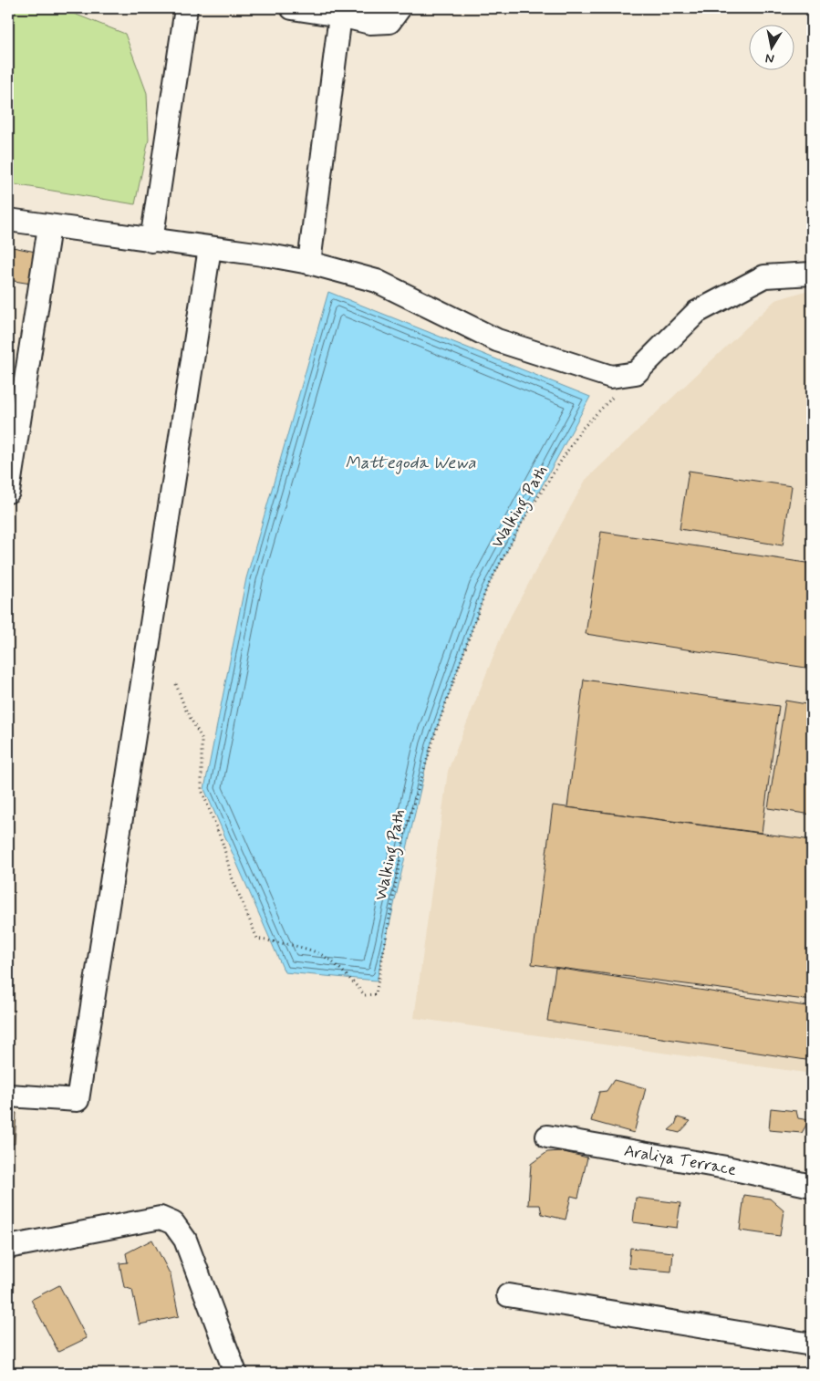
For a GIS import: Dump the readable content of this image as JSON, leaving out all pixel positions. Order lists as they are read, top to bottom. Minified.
{"streets":{"street":["Araliya Terrace"],"path":["Walking Path"]},"water":["Mattegoda Wewa"],"north":"bottom"}
